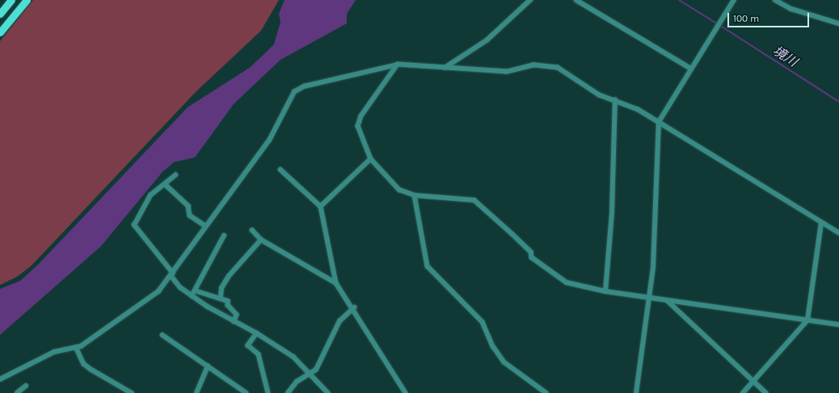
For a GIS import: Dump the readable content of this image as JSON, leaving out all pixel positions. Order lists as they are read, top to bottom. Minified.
{"water":["境川"],"scale_bar":"100 m"}
